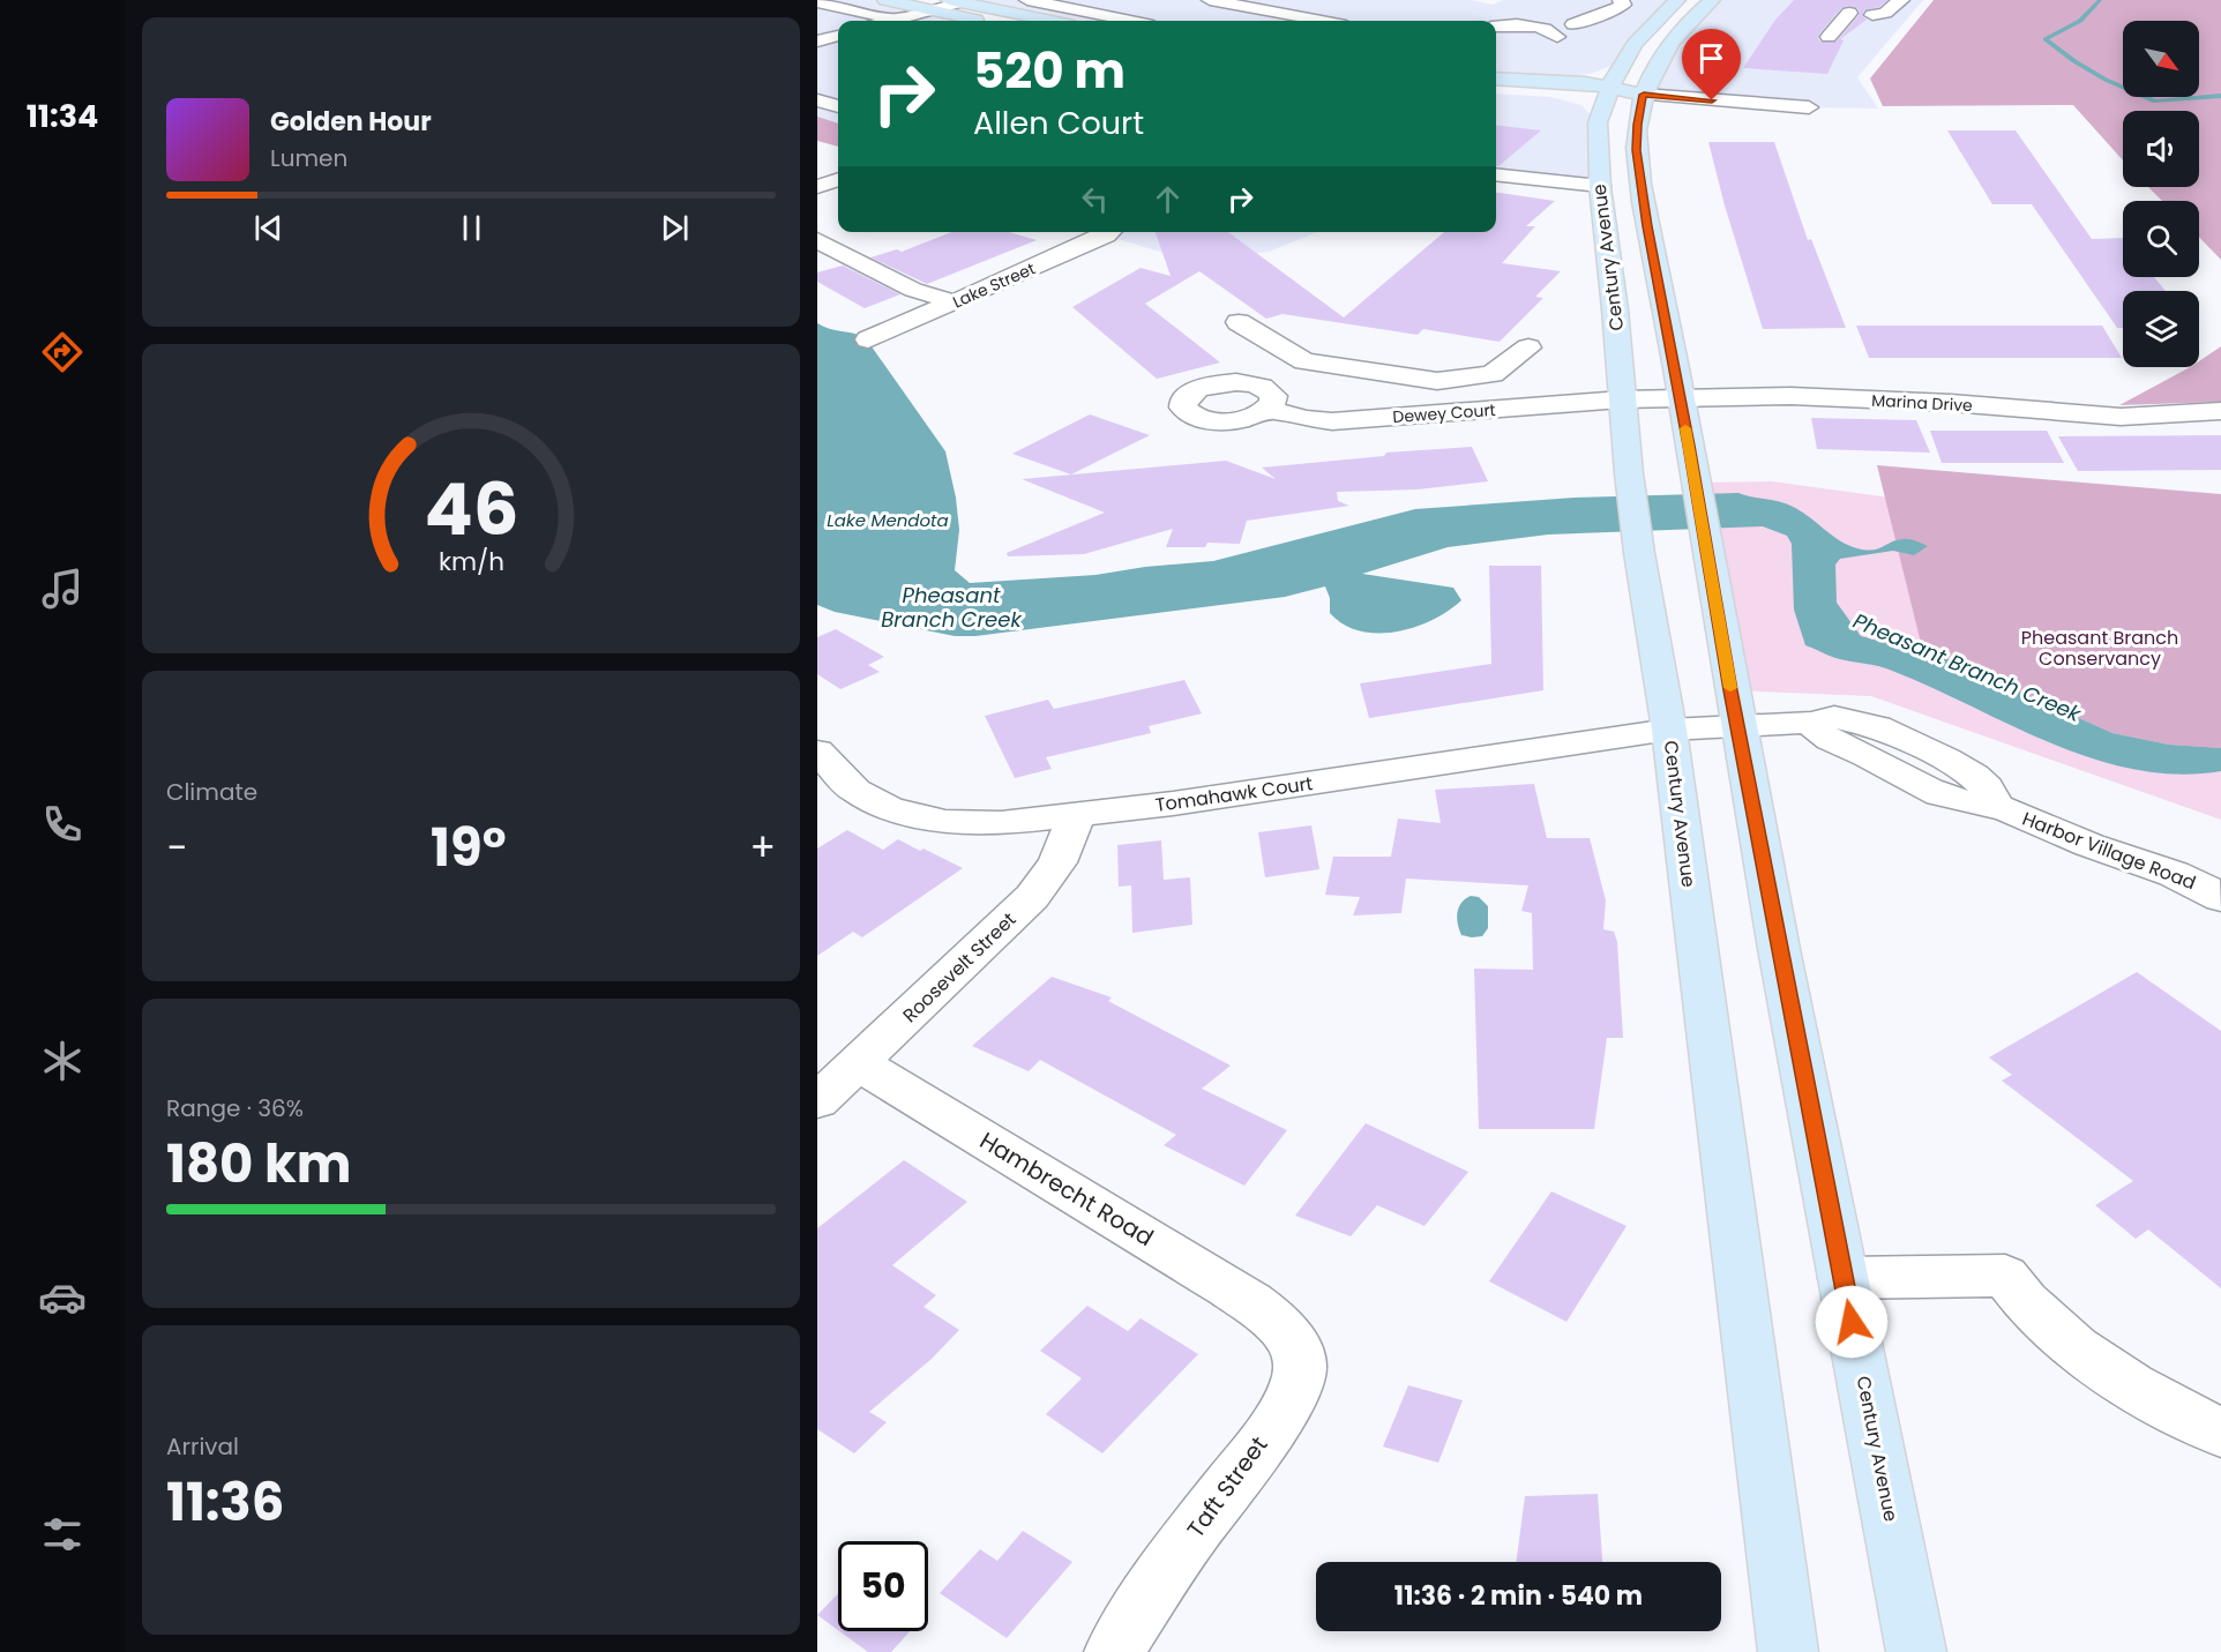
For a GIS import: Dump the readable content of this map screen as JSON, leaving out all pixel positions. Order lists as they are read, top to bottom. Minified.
{"streets":{"main road":["Century Avenue"],"street":["Lake Street","Marina Drive","Dewey Court","Tomahawk Court","Harbor Village Road","Roosevelt Street","Hambrecht Road","Taft Street"]},"crossings":[["Century Avenue","Marina Drive"],["Century Avenue","Dewey Court"],["Century Avenue","Tomahawk Court"],["Marina Drive","Dewey Court"],["Tomahawk Court","Roosevelt Street"],["Roosevelt Street","Hambrecht Road"],["Hambrecht Road","Taft Street"]],"water":["Lake Mendota","Pheasant Branch Creek"],"parks":["Pheasant Branch Conservancy"],"north":"bottom right","page":{"tabs":"11:34","turn":["520 m","Allen Court"],"song":["Golden Hour","Lumen"],"tile":["Climate",["Range · 36%","180 km"],["Arrival","11:36"]],"heat":["−","19°","+"],"limit":"50","trip":"11:36 · 2 min · 540 m","gauge":["46","km/h"]}}
